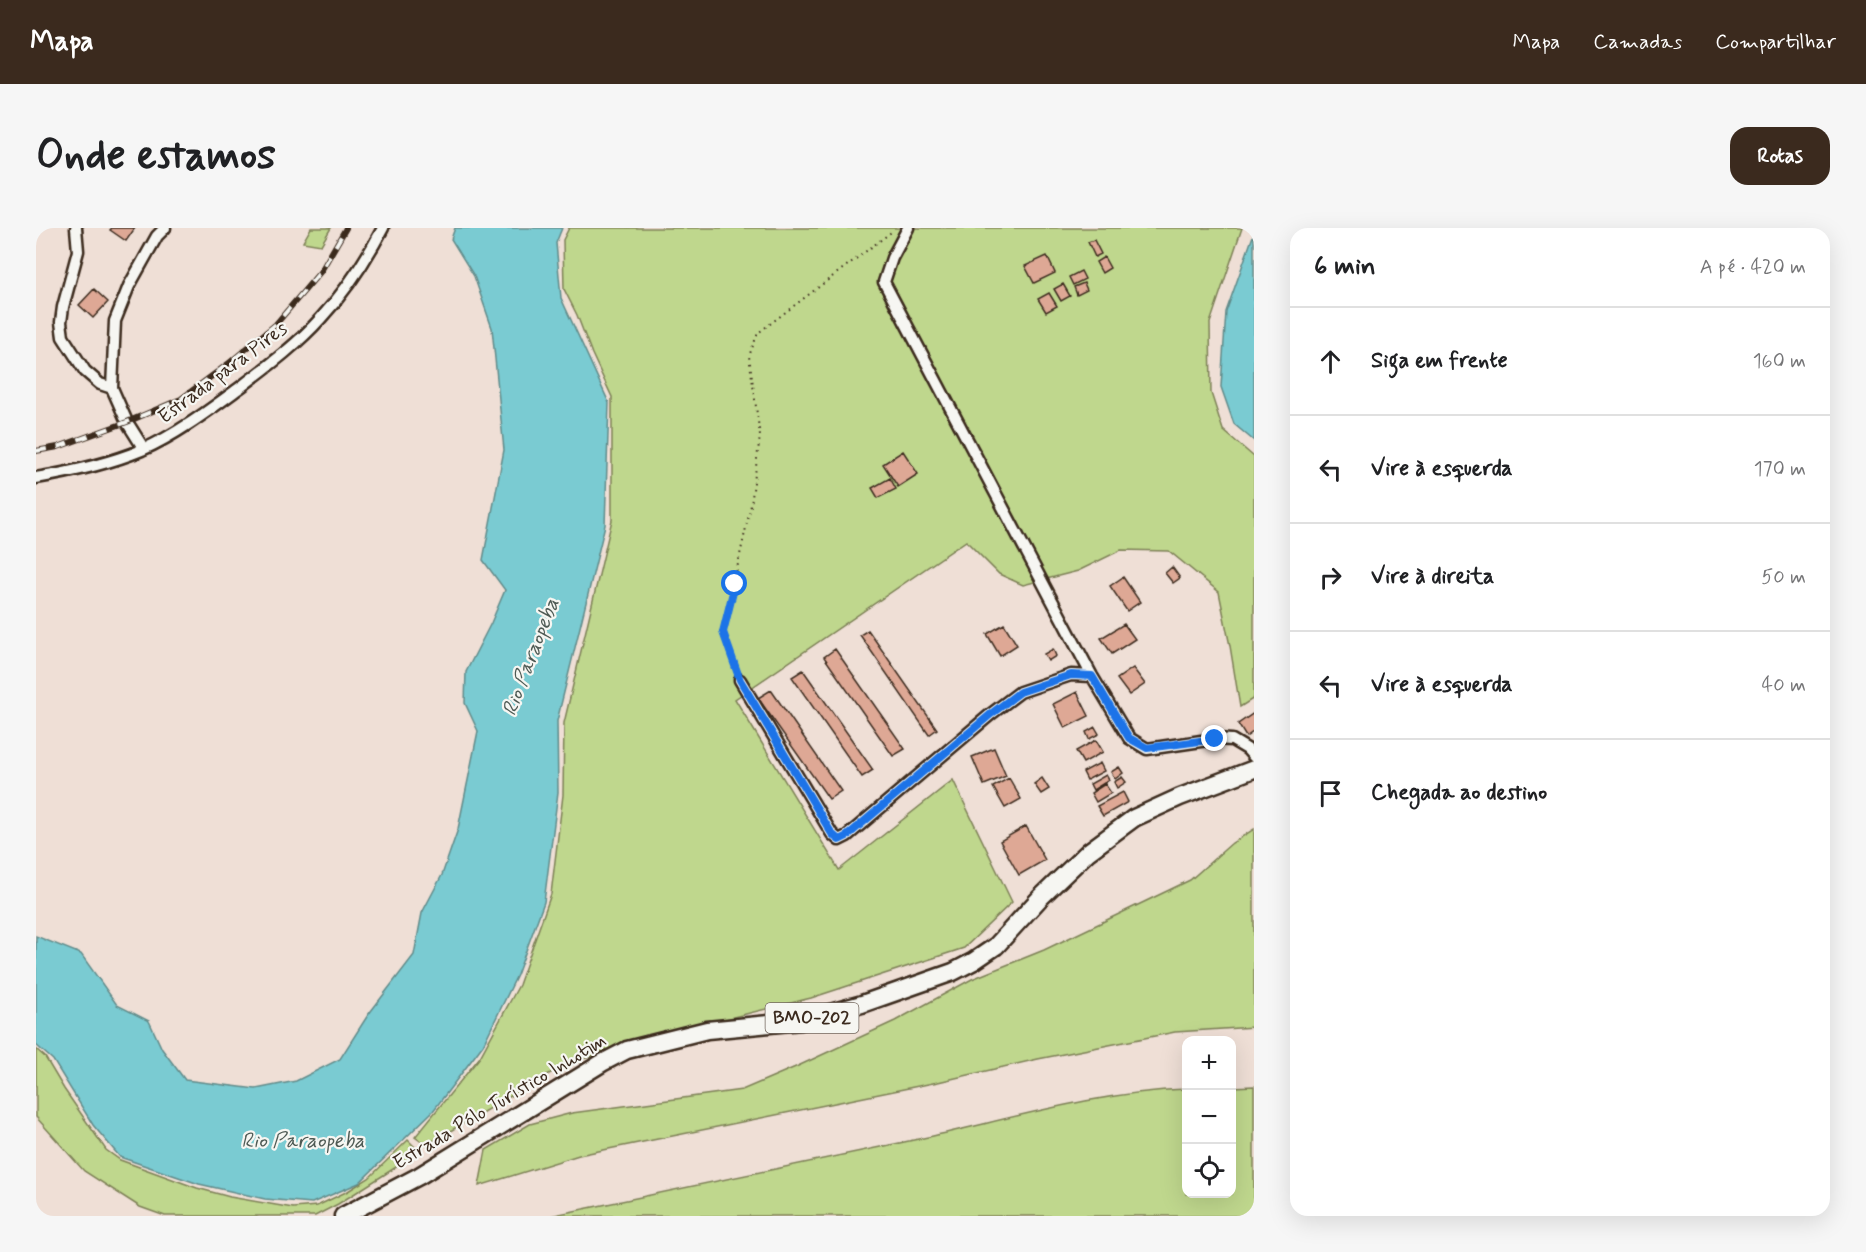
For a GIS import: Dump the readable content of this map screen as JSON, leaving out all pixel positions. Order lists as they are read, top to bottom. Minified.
{"streets":{"main road":["BMO-202","Estrada Pólo Turístico Inhotim"],"street":["Estrada para Pires"]},"water":["Rio Paraopeba"],"page":{"header":"Mapa","nav":["Mapa","Camadas","Compartilhar"],"buttons":"Rotas","title":"Onde estamos","heading":["6 min","A pé · 420 m"],"list":[["Siga em frente","160 m"],["Vire à esquerda","170 m"],["Vire à direita","50 m"],["Vire à esquerda","40 m"],"Chegada ao destino"],"map_buttons":["+","−"]}}
